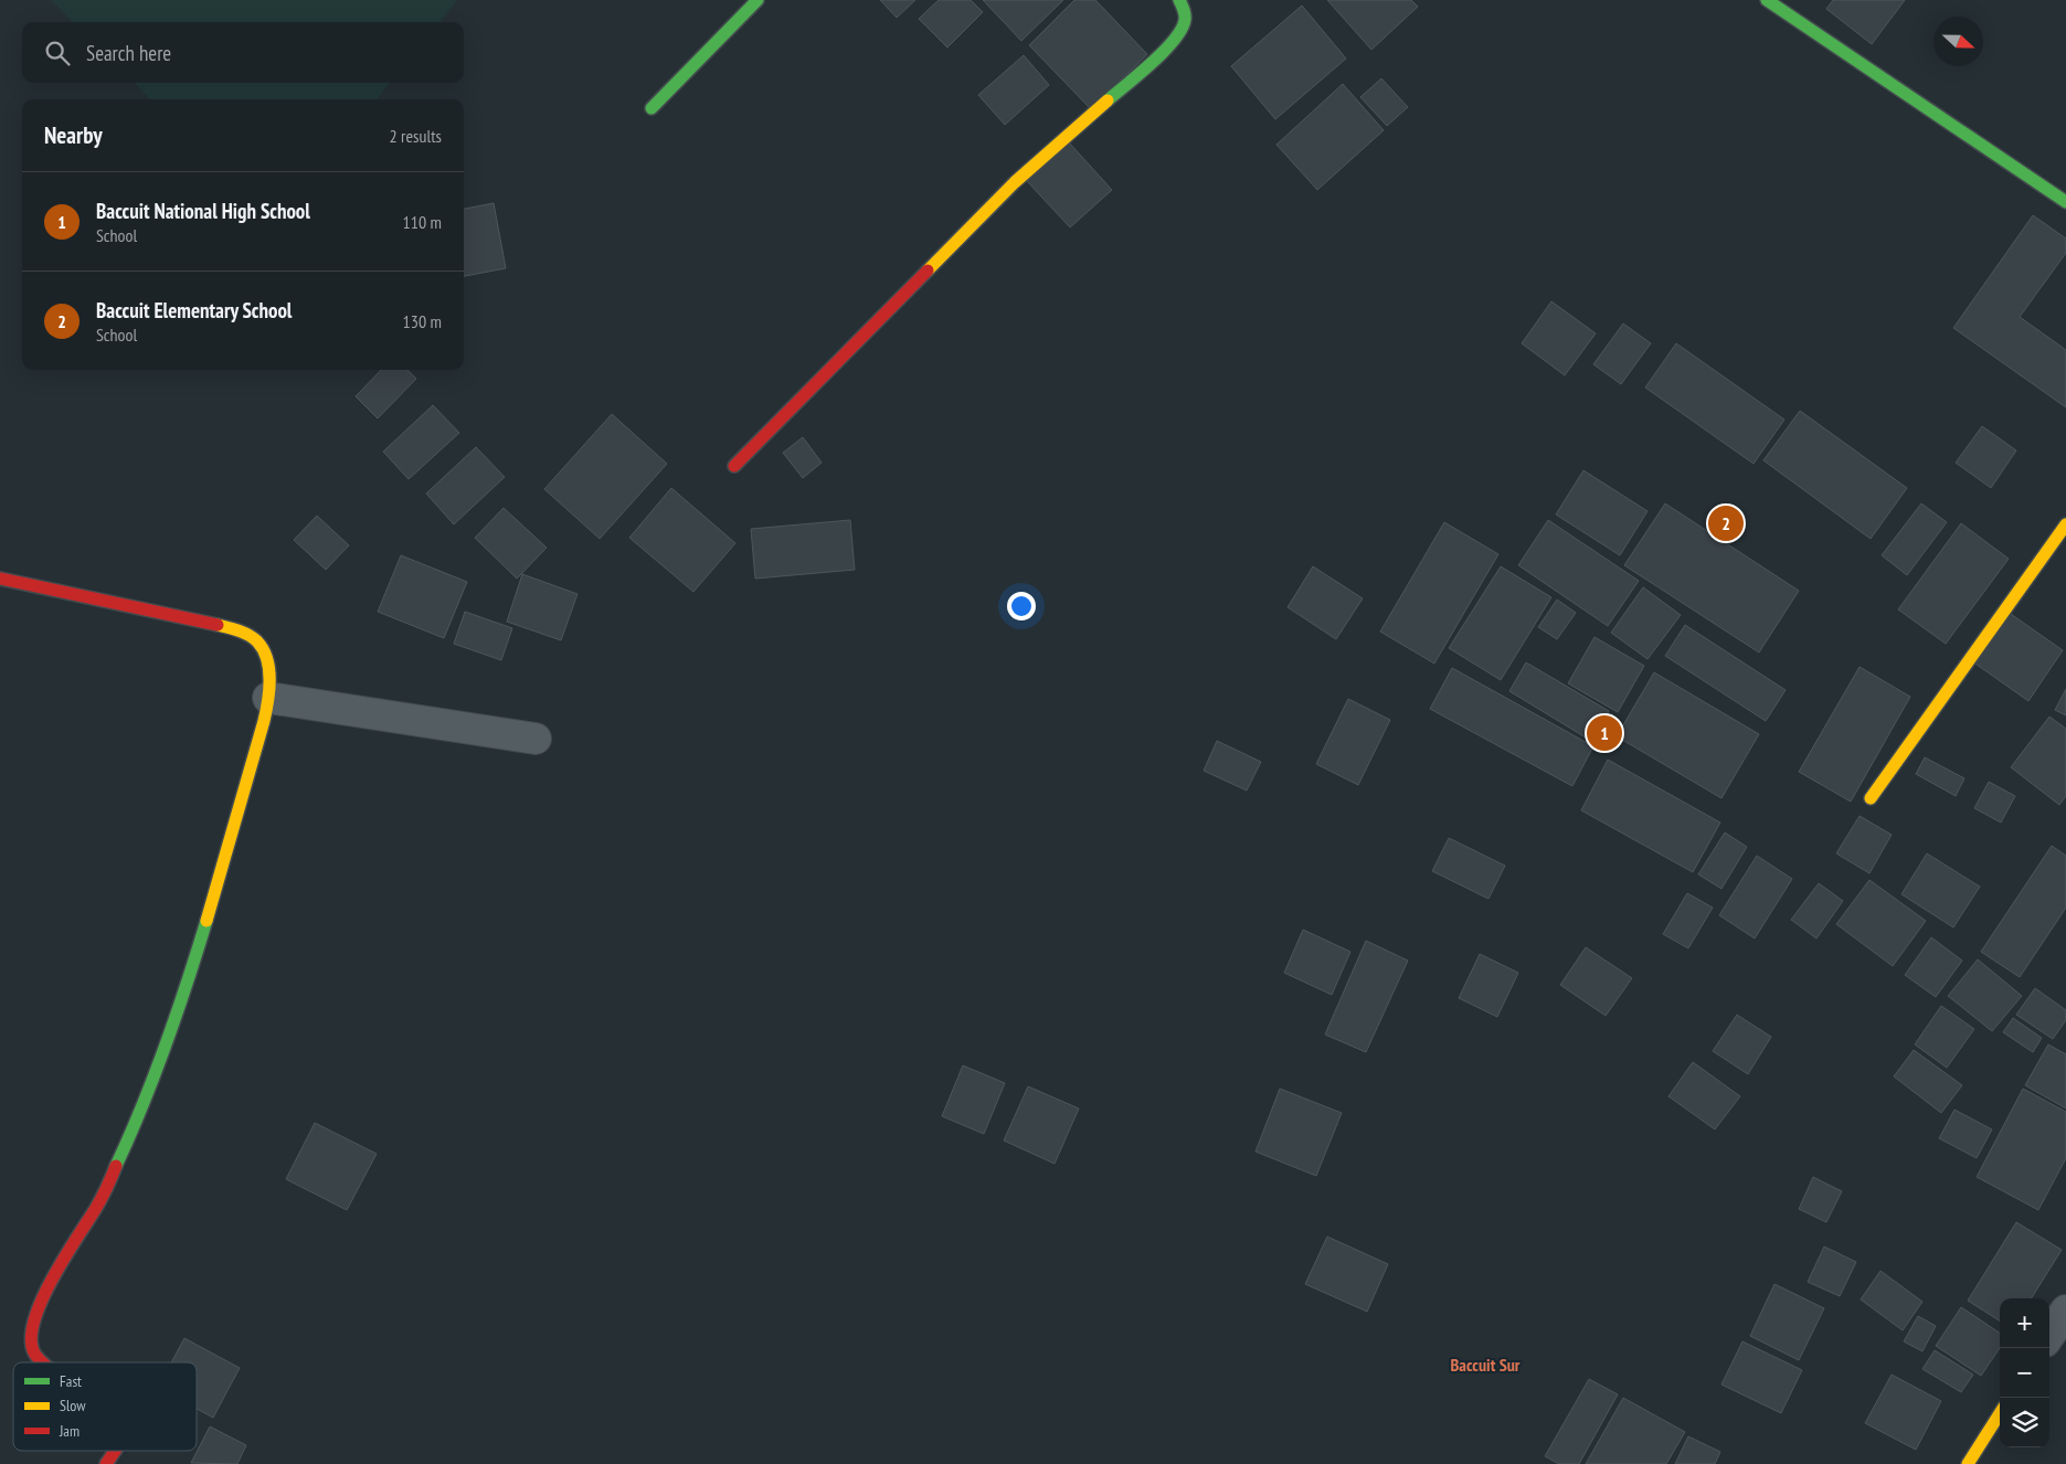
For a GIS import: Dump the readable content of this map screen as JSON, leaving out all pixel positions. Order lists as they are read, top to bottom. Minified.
{"districts":["Baccuit Sur"],"legend":["Fast","Slow","Jam"],"north":"right","page":{"search":"Search here","heading":["Nearby","2 results"],"list":[{"mark":"1","name":"Baccuit National High School","note":"School","value":"110 m"},{"mark":"2","name":"Baccuit Elementary School","note":"School","value":"130 m"}],"pins":["2","1"],"map_buttons":["+","−"]}}
